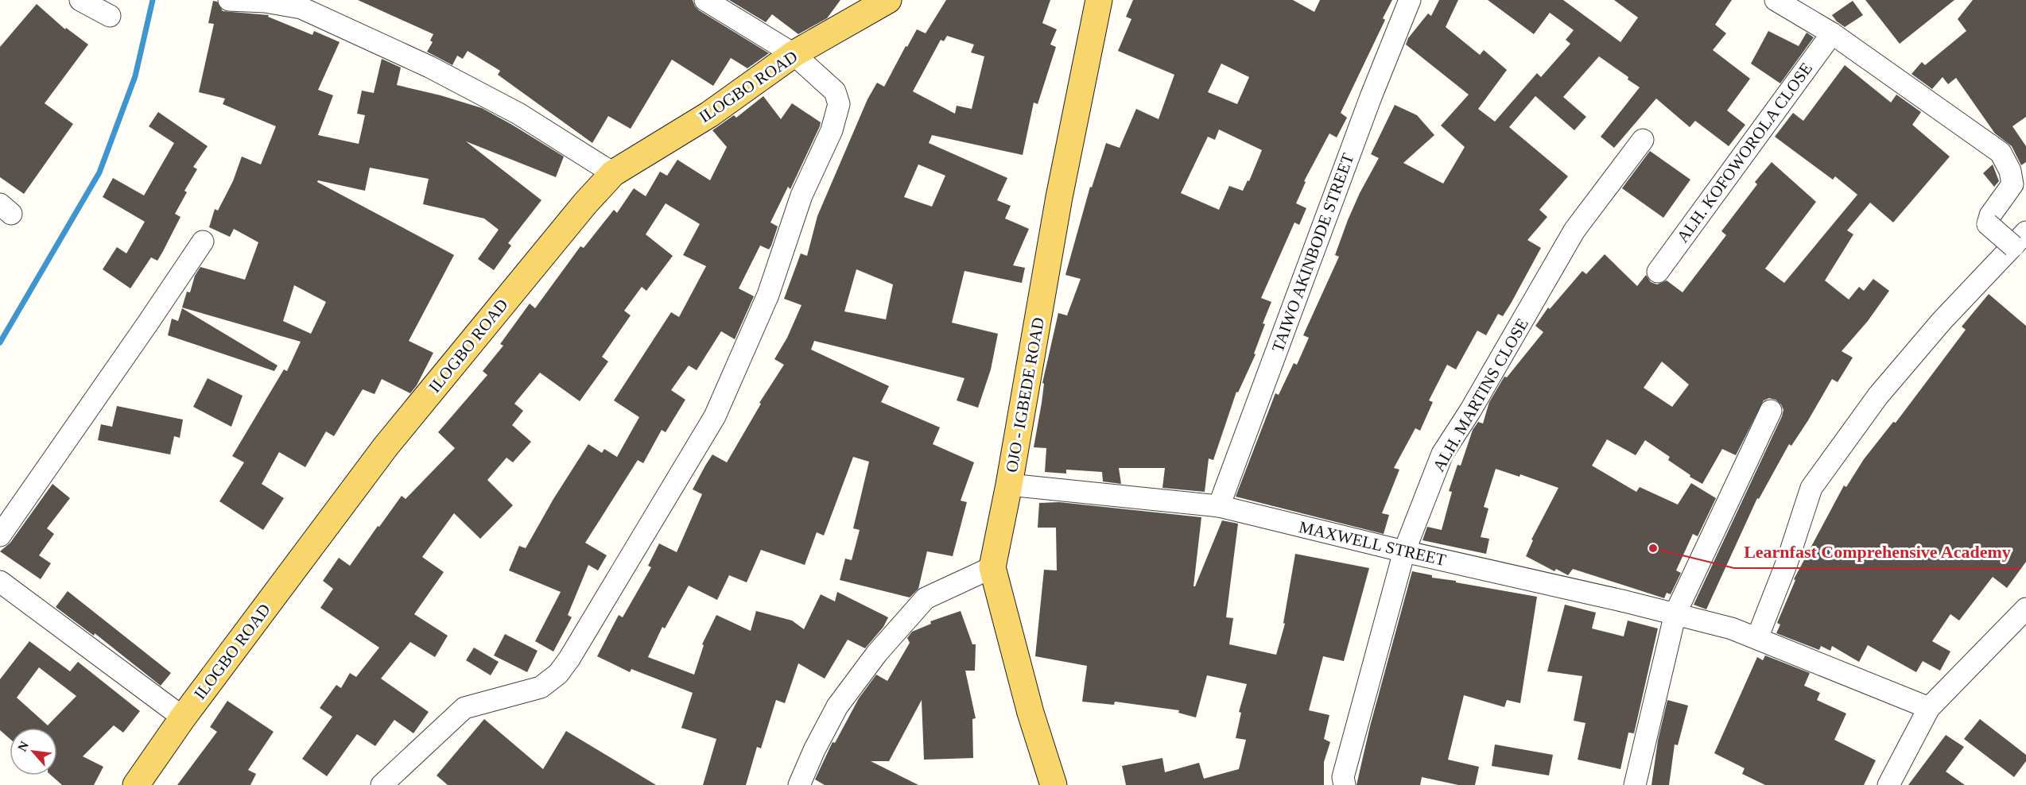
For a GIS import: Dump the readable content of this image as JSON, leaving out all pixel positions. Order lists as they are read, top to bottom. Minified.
{"streets":{"main road":["ILOGBO ROAD","OJO - IGBEDE ROAD"],"street":["ALH. KOFOWOROLA CLOSE","TAIWO AKINBODE STREET","ALH. MARTINS CLOSE","MAXWELL STREET"]},"crossings":[["TAIWO AKINBODE STREET","MAXWELL STREET"],["OJO - IGBEDE ROAD","MAXWELL STREET"],["ALH. MARTINS CLOSE","MAXWELL STREET"]],"places":["Learnfast Comprehensive Academy"],"north":"top left"}
